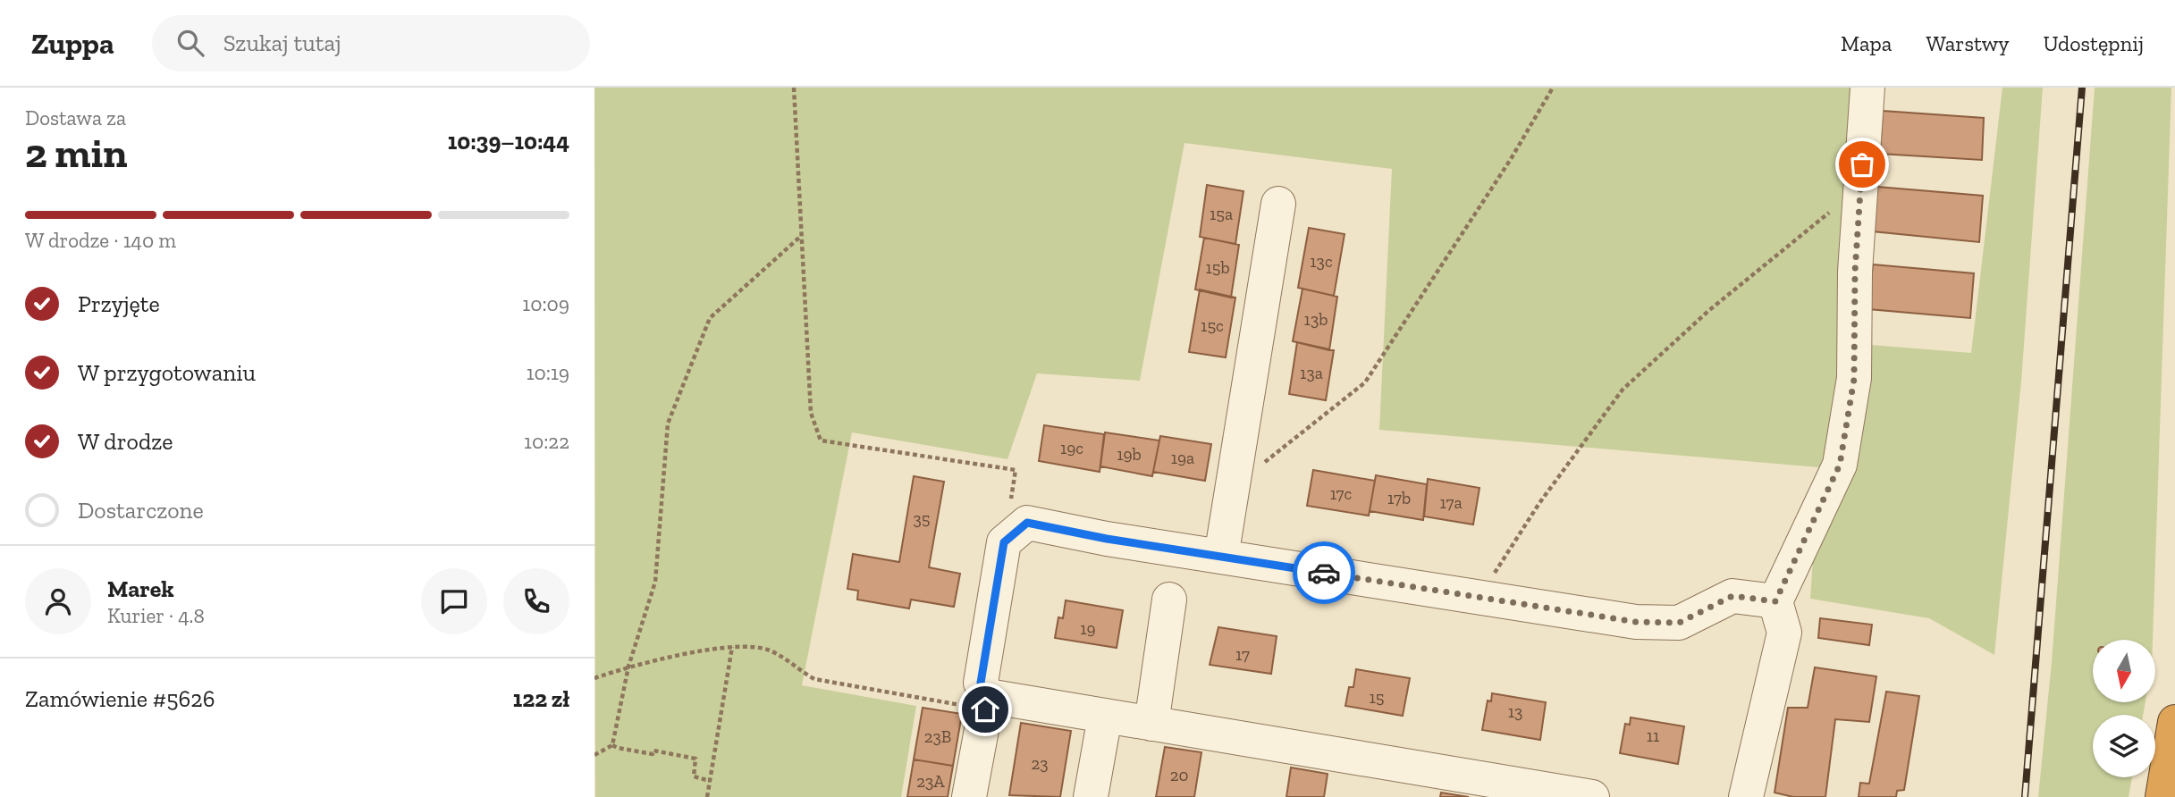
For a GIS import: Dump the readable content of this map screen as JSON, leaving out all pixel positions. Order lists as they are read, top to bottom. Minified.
{"house_numbers":["15a","13c","15b","13b","15c","13a","19c","19b","19a","17c","17b","17a","35","19","17","15","13","11","23B","23","20","23A"],"north":"bottom","page":{"header":"Zuppa","search":"Szukaj tutaj","nav":["Mapa","Warstwy","Udostępnij"],"heading":["2 min","Dostawa za","10:39–10:44"],"panel":["Marek","Kurier · 4.8","Zamówienie #5626","122 zł"],"bar":"W drodze · 140 m","list":[["Przyjęte","10:09"],["W przygotowaniu","10:19"],["W drodze","10:22"],"Dostarczone"]}}
